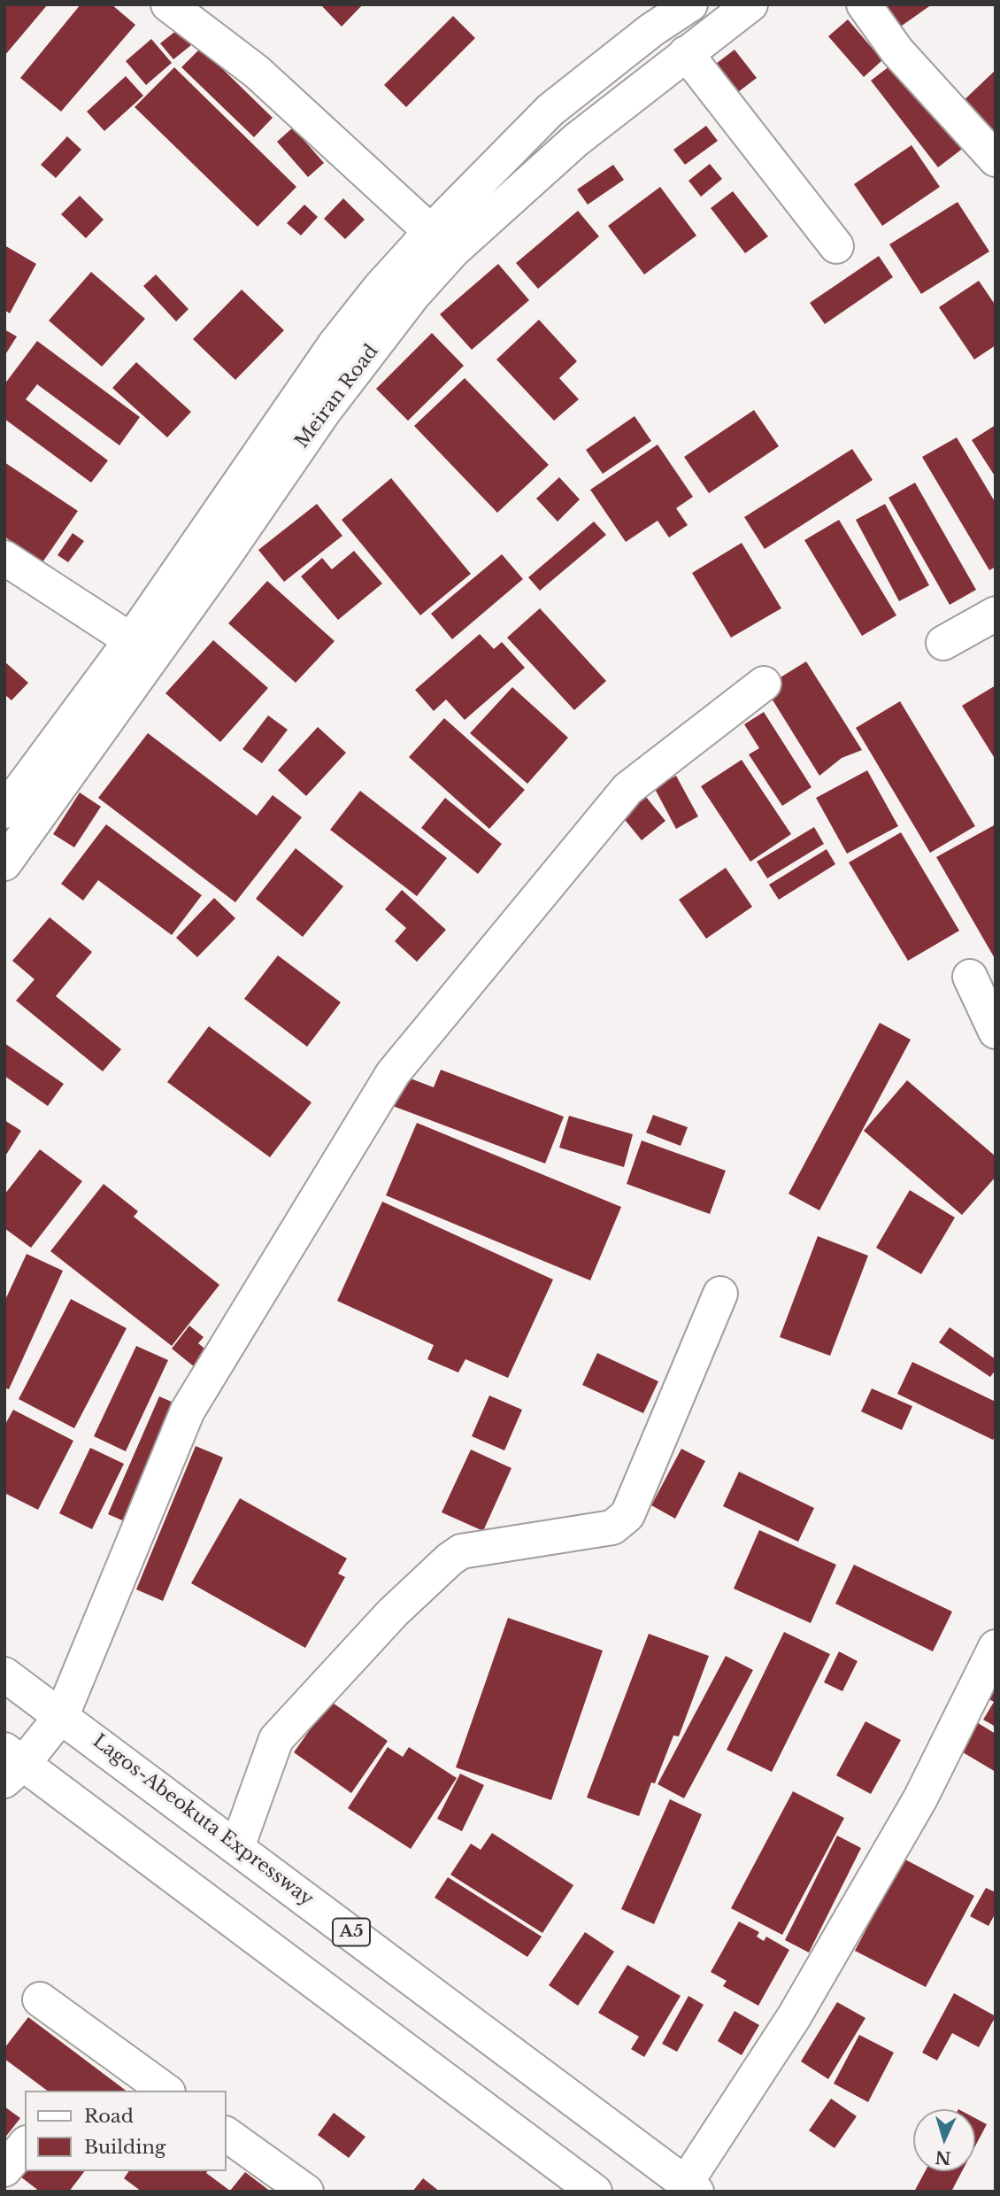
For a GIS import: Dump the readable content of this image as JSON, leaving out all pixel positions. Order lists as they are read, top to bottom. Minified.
{"streets":{"main road":["Meiran Road","Lagos-Abeokuta Expressway","A5"]},"legend":["Road","Building"],"north":"bottom"}
